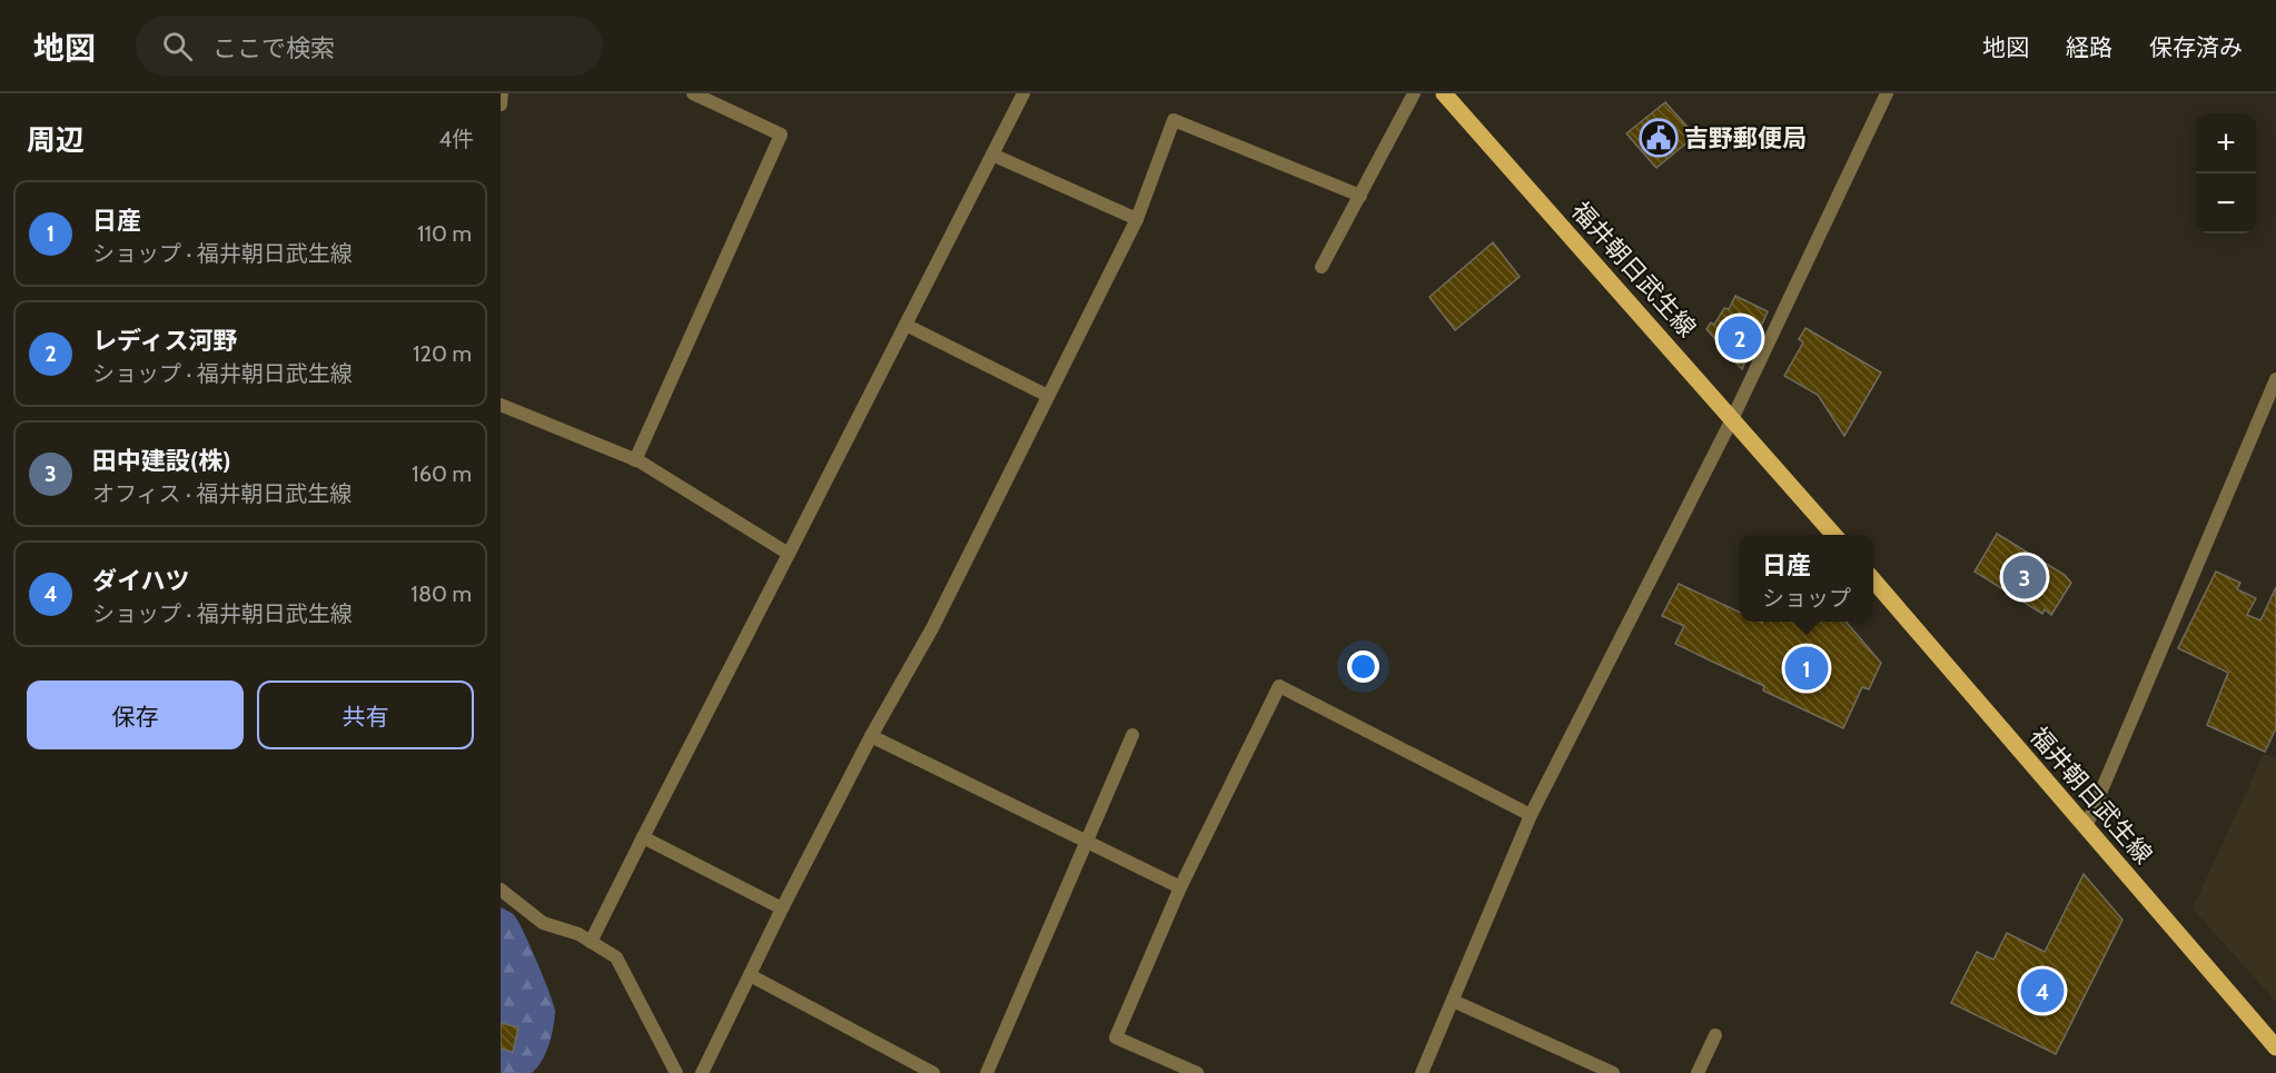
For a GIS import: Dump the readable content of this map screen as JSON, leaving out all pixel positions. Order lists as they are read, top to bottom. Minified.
{"streets":{"main road":["福井朝日武生線"]},"places":{"public building":["吉野郵便局"]},"page":{"header":"地図","search":"ここで検索","nav":["地図","経路","保存済み"],"heading":["周辺","4件"],"map_buttons":["+","−"],"list":[{"mark":"1","name":"日産","note":"ショップ · 福井朝日武生線","value":"110 m"},{"mark":"2","name":"レディス河野","note":"ショップ · 福井朝日武生線","value":"120 m"},{"mark":"3","name":"田中建設(株)","note":"オフィス · 福井朝日武生線","value":"160 m"},{"mark":"4","name":"ダイハツ","note":"ショップ · 福井朝日武生線","value":"180 m"}],"pins":["2","3","1","4"],"popup":["日産","ショップ"],"buttons":["保存","共有"]}}
